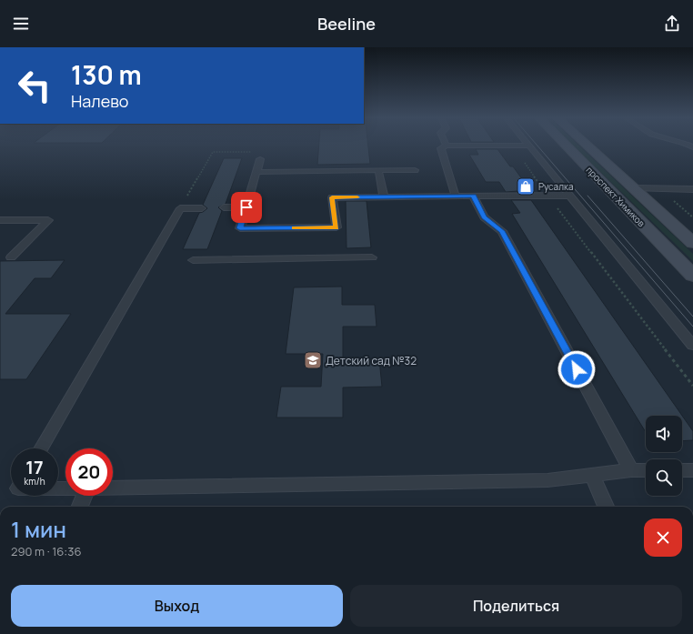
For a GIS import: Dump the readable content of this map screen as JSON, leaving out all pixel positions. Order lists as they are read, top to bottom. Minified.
{"streets":{"main road":["проспект Химиков"]},"places":{"shop":["Русалка"],"school or university":["Детский сад №32"]},"page":{"header":"Beeline","turn":["130 m","Налево"],"speed":"17 km/h","limit":"20","heading":["1 мин","290 m · 16:36"],"buttons":["Выход","Поделиться"]}}
